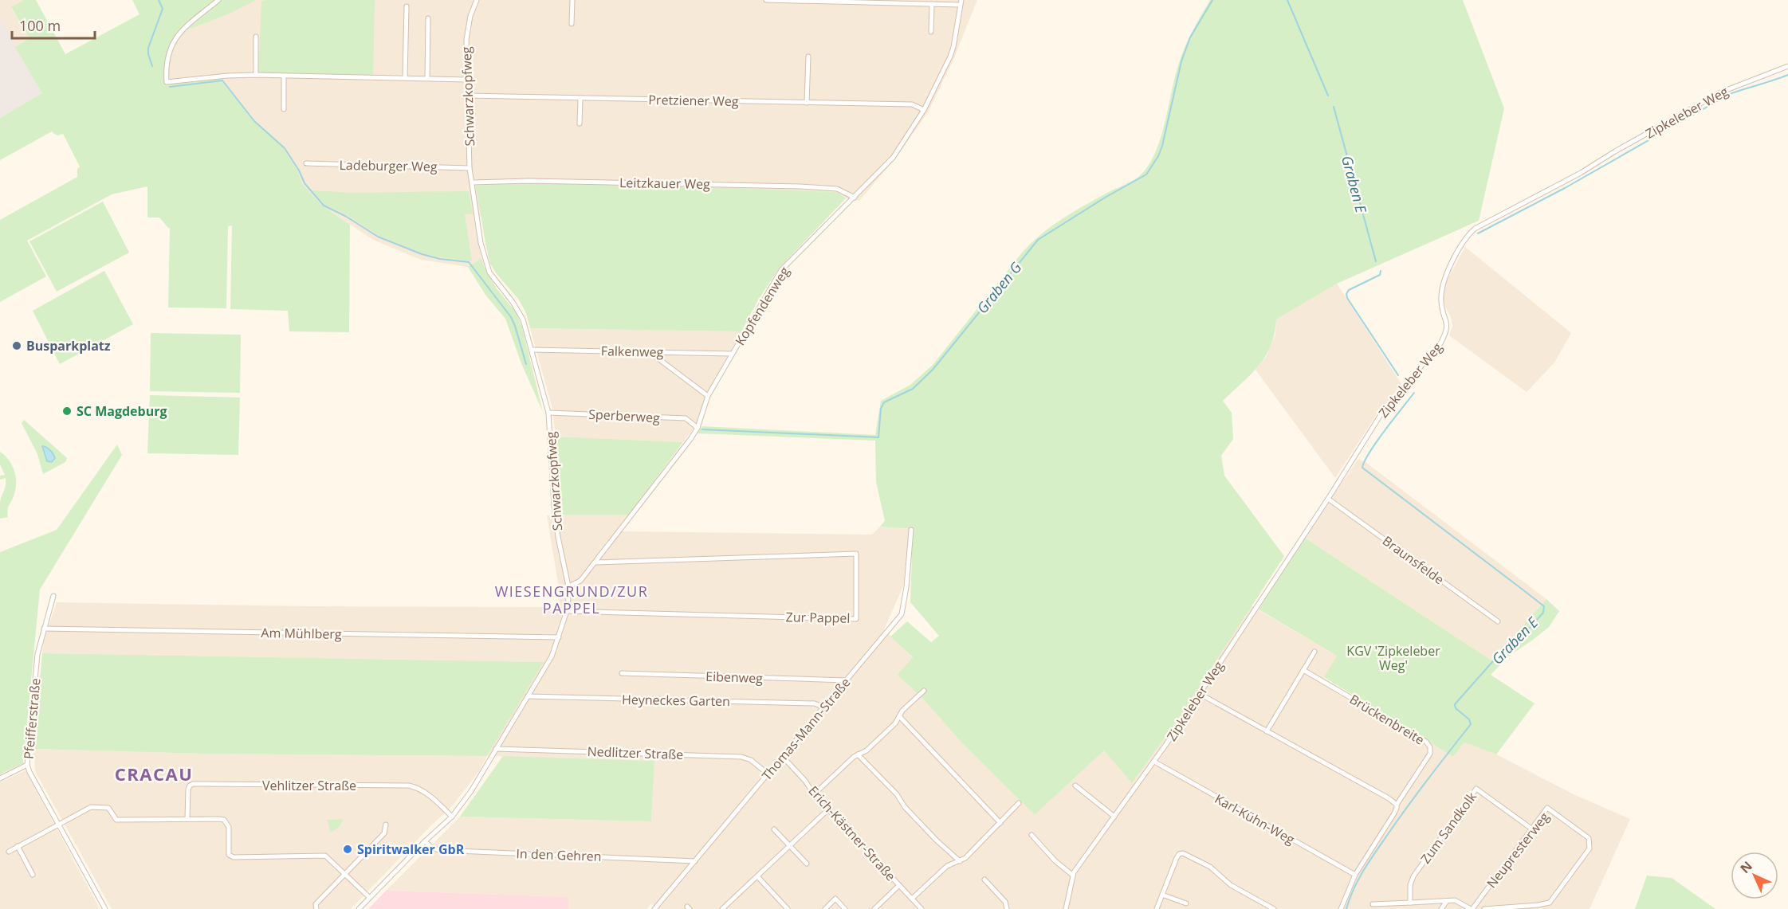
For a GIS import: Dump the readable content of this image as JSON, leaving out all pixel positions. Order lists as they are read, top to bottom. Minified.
{"streets":{"street":["Schwarzkopfweg","Pretziener Weg","Zipkeleber Weg","Ladeburger Weg","Leitzkauer Weg","Kopfendenweg","Falkenweg","Sperberweg","Braunsfelde","Zur Pappel","Am Mühlberg","Eibenweg","Heyneckes Garten","Pfeifferstraße","Brückenbreite","Thomas-Mann-Straße","Nedlitzer Straße","Vehlitzer Straße","Karl-Kühn-Weg","Zum Sandkolk","Erich-Kästner-Straße","Neupresterweg","In den Gehren"]},"crossings":[["Schwarzkopfweg","Pretziener Weg"],["Schwarzkopfweg","Ladeburger Weg"],["Schwarzkopfweg","Leitzkauer Weg"],["Schwarzkopfweg","Kopfendenweg"],["Schwarzkopfweg","Falkenweg"],["Schwarzkopfweg","Sperberweg"],["Schwarzkopfweg","Zur Pappel"],["Schwarzkopfweg","Am Mühlberg"],["Schwarzkopfweg","Heyneckes Garten"],["Schwarzkopfweg","Nedlitzer Straße"],["Schwarzkopfweg","Vehlitzer Straße"],["Schwarzkopfweg","In den Gehren"],["Pretziener Weg","Kopfendenweg"],["Zipkeleber Weg","Braunsfelde"],["Zipkeleber Weg","Karl-Kühn-Weg"],["Leitzkauer Weg","Kopfendenweg"],["Kopfendenweg","Falkenweg"],["Kopfendenweg","Sperberweg"],["Kopfendenweg","Zur Pappel"],["Am Mühlberg","Pfeifferstraße"],["Eibenweg","Thomas-Mann-Straße"],["Heyneckes Garten","Thomas-Mann-Straße"],["Thomas-Mann-Straße","Nedlitzer Straße"],["Thomas-Mann-Straße","Erich-Kästner-Straße"],["Thomas-Mann-Straße","In den Gehren"],["Zum Sandkolk","Neupresterweg"]],"districts":["WIESENGRUND/ZUR PAPPEL","CRACAU"],"water":["Graben E","Graben G"],"parks":["KGV 'Zipkeleber Weg'"],"places":["Busparkplatz","SC Magdeburg","Spiritwalker GbR"],"scale_bar":"100 m","north":"top left"}
